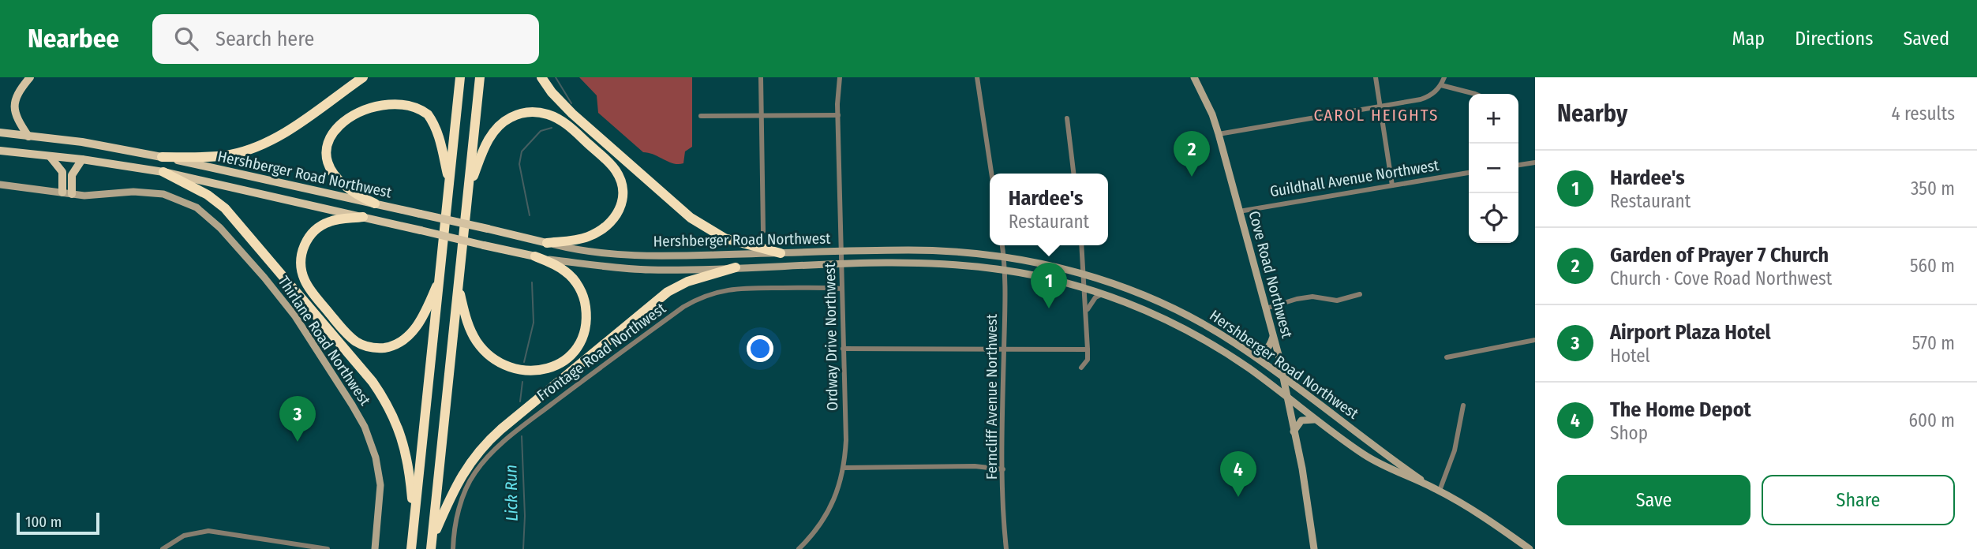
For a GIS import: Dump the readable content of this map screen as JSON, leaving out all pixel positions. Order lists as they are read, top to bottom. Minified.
{"streets":{"main road":["Hershberger Road Northwest","Cove Road Northwest","Thirlane Road Northwest"],"street":["Guildhall Avenue Northwest","Ordway Drive Northwest","Frontage Road Northwest","Ferncliff Avenue Northwest"]},"crossings":[["Hershberger Road Northwest","Cove Road Northwest"],["Hershberger Road Northwest","Ordway Drive Northwest"],["Hershberger Road Northwest","Ferncliff Avenue Northwest"],["Guildhall Avenue Northwest","Cove Road Northwest"],["Ordway Drive Northwest","Frontage Road Northwest"]],"districts":["CAROL HEIGHTS"],"water":["Lick Run"],"scale_bar":"100 m","page":{"header":"Nearbee","search":"Search here","nav":["Map","Directions","Saved"],"heading":["Nearby","4 results"],"map_buttons":["+","−"],"pins":["2","1","3","4"],"list":[{"mark":"1","name":"Hardee's","note":"Restaurant","value":"350 m"},{"mark":"2","name":"Garden of Prayer 7 Church","note":"Church · Cove Road Northwest","value":"560 m"},{"mark":"3","name":"Airport Plaza Hotel","note":"Hotel","value":"570 m"},{"mark":"4","name":"The Home Depot","note":"Shop","value":"600 m"}],"popup":["Hardee's","Restaurant"],"buttons":["Save","Share"],"scale":"100 m"}}
